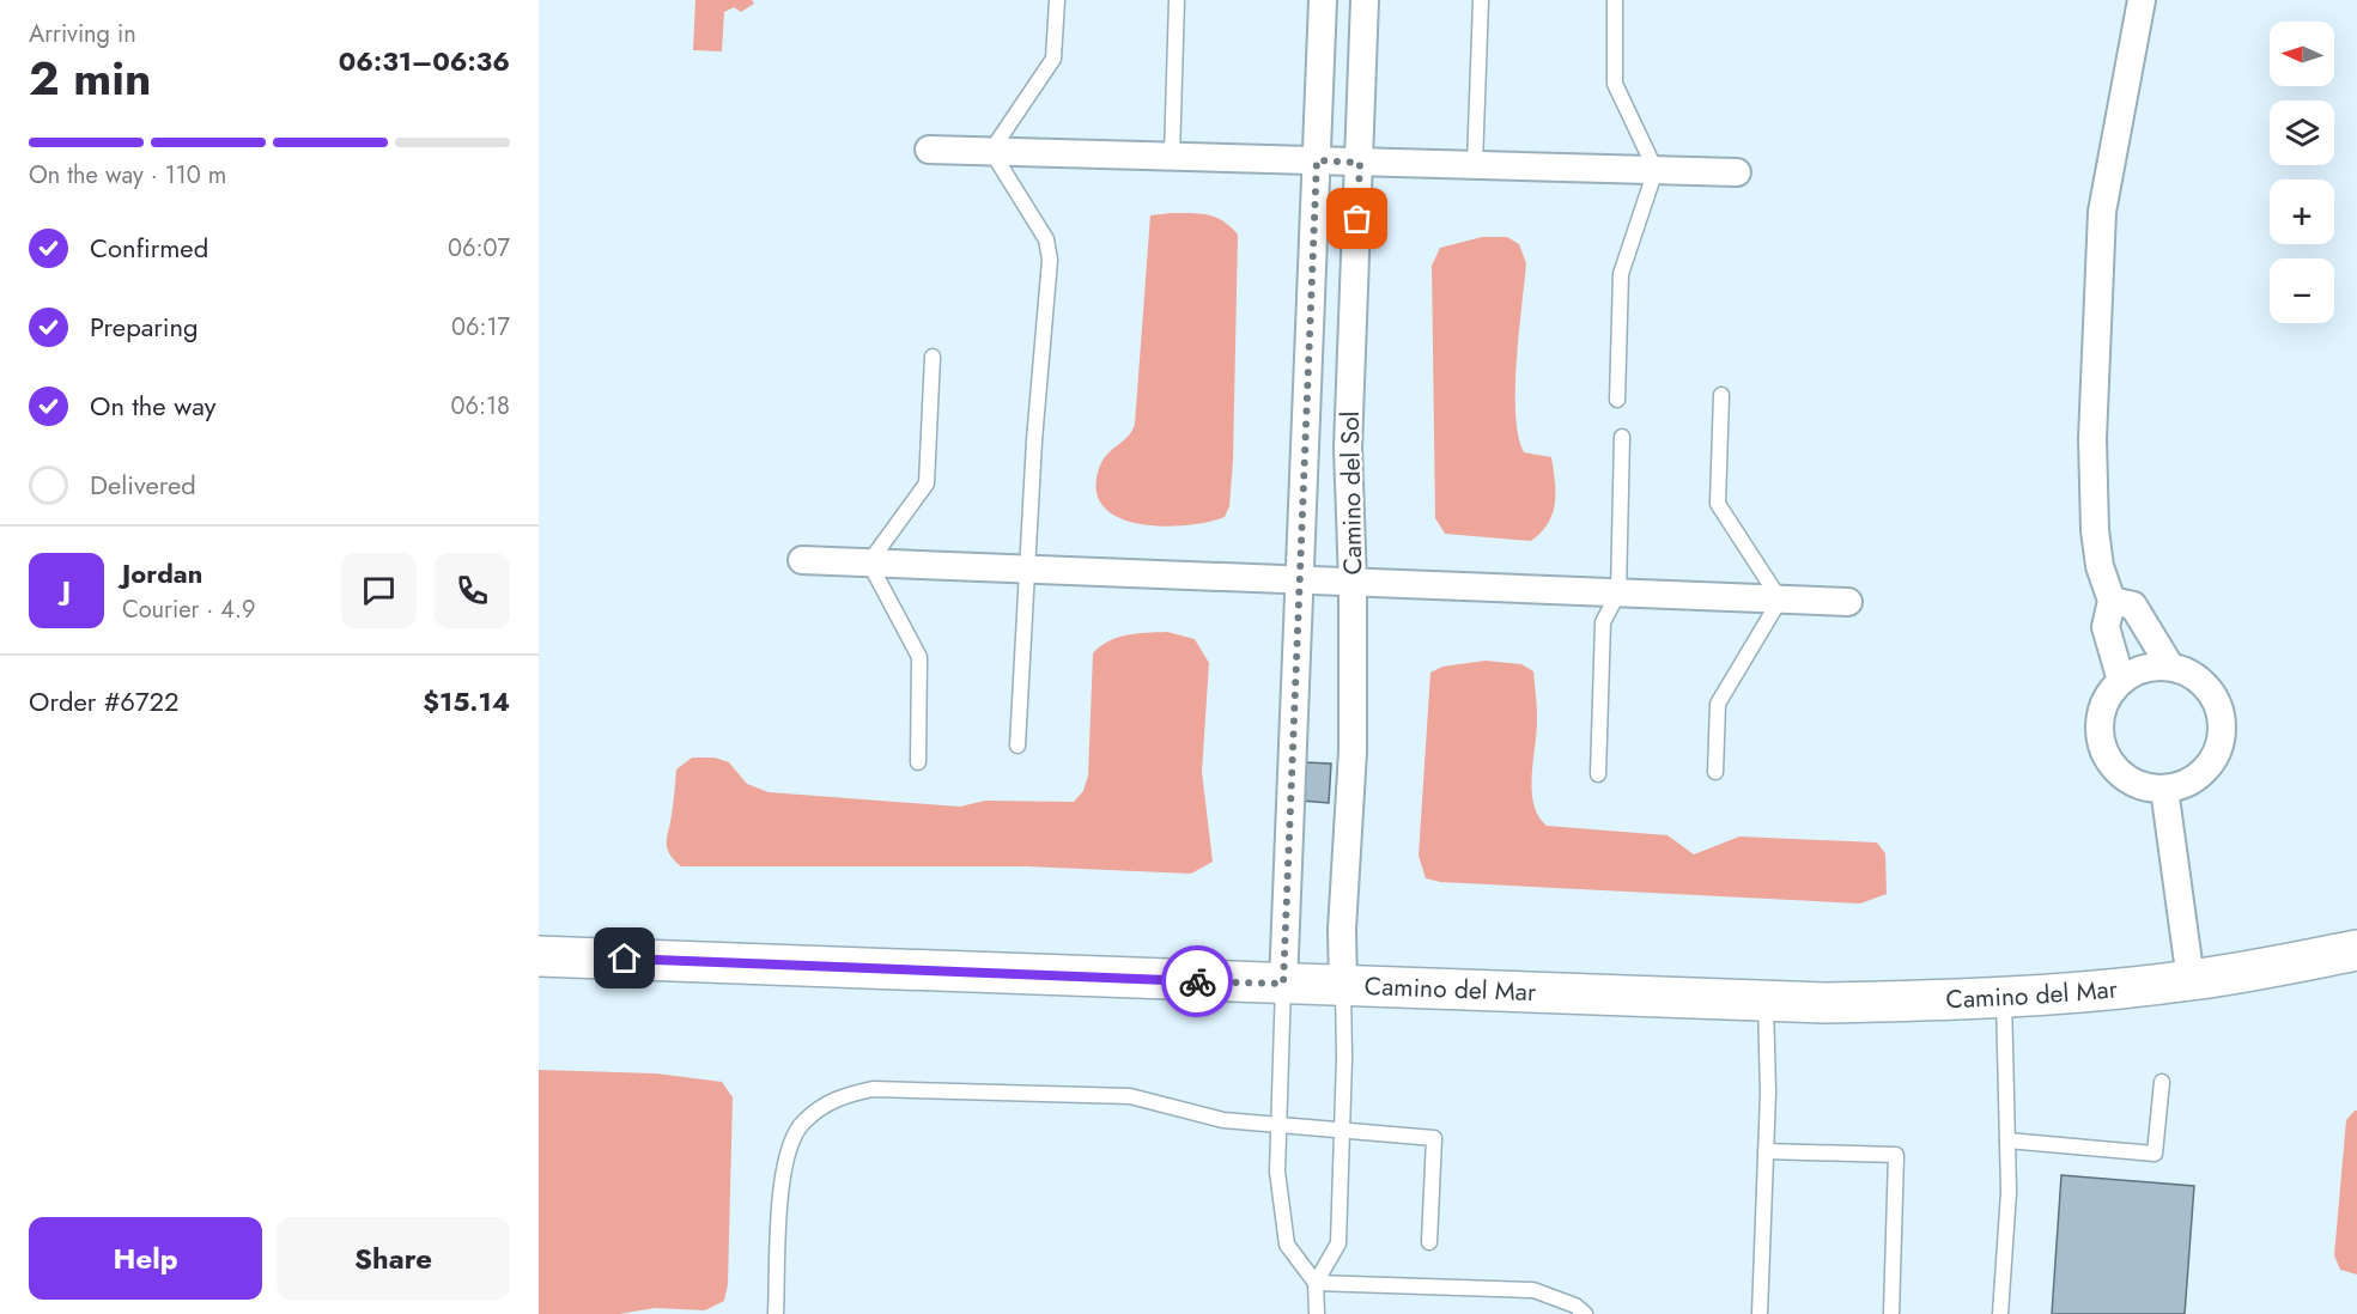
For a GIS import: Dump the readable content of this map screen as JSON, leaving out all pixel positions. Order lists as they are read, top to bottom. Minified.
{"streets":{"street":["Camino del Sol","Camino del Mar"]},"crossings":[["Camino del Sol","Camino del Mar"]],"north":"left","page":{"heading":["2 min","Arriving in","06:31–06:36"],"panel":["Jordan","Courier · 4.9","Order #6722","$15.14"],"map_buttons":["+","−"],"bar":"On the way · 110 m","list":[["Confirmed","06:07"],["Preparing","06:17"],["On the way","06:18"],"Delivered"],"round":"J","buttons":["Help","Share"]}}
